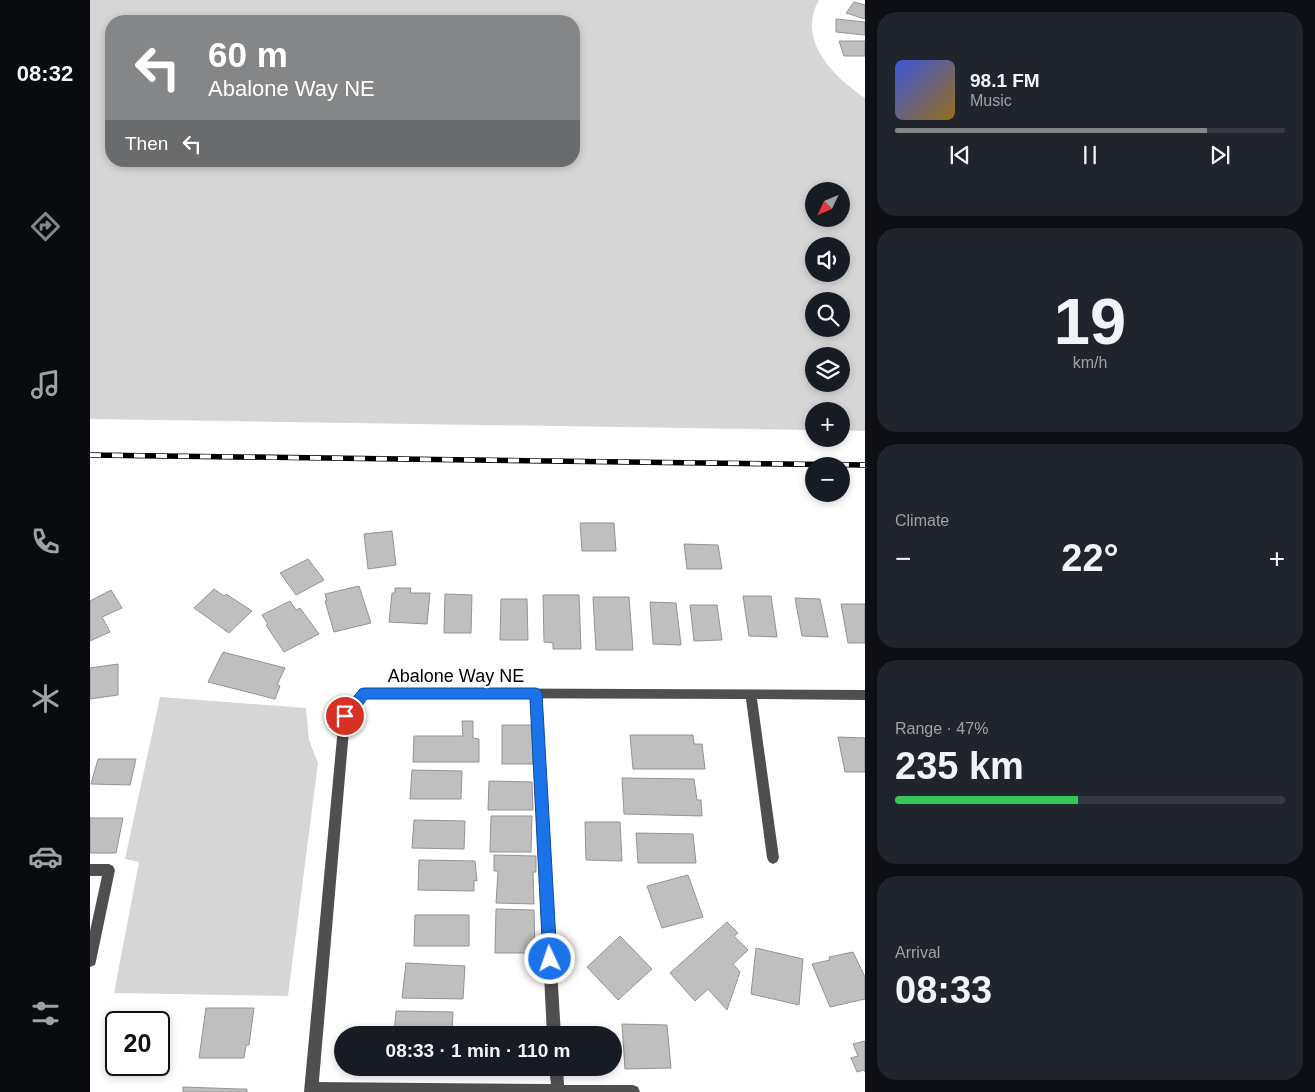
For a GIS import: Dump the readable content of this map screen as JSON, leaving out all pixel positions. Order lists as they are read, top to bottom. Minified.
{"streets":{"street":["Abalone Way NE"]},"north":"bottom left","page":{"tabs":"08:32","turn":["60 m","Abalone Way NE"],"song":["98.1 FM","Music"],"then":"Then","map_buttons":["+","−"],"tile":[["19","km/h"],"Climate",["Range · 47%","235 km"],["Arrival","08:33"]],"heat":["−","22°","+"],"limit":"20","trip":"08:33 · 1 min · 110 m"}}
